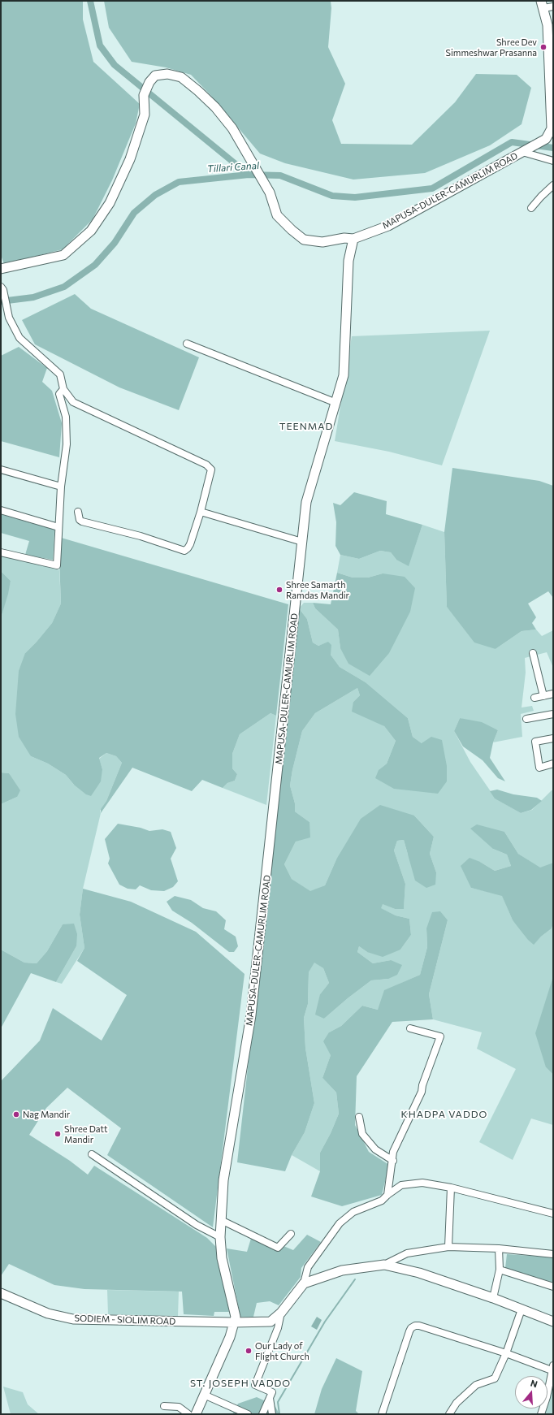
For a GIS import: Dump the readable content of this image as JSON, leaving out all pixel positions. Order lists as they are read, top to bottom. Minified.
{"streets":{"street":["MAPUSA-DULER-CAMURLIM ROAD","SODIEM - SIOLIM ROAD"]},"crossings":[["MAPUSA-DULER-CAMURLIM ROAD","SODIEM - SIOLIM ROAD"]],"districts":["TEENMAD","KHADPA VADDO","ST. JOSEPH VADDO"],"water":["Tillari Canal"],"places":["Shree Dev Simmeshwar Prasanna","Shree Samarth Ramdas Mandir","Nag Mandir","Shree Datt Mandir","Our Lady of Flight Church"],"north":"top"}
